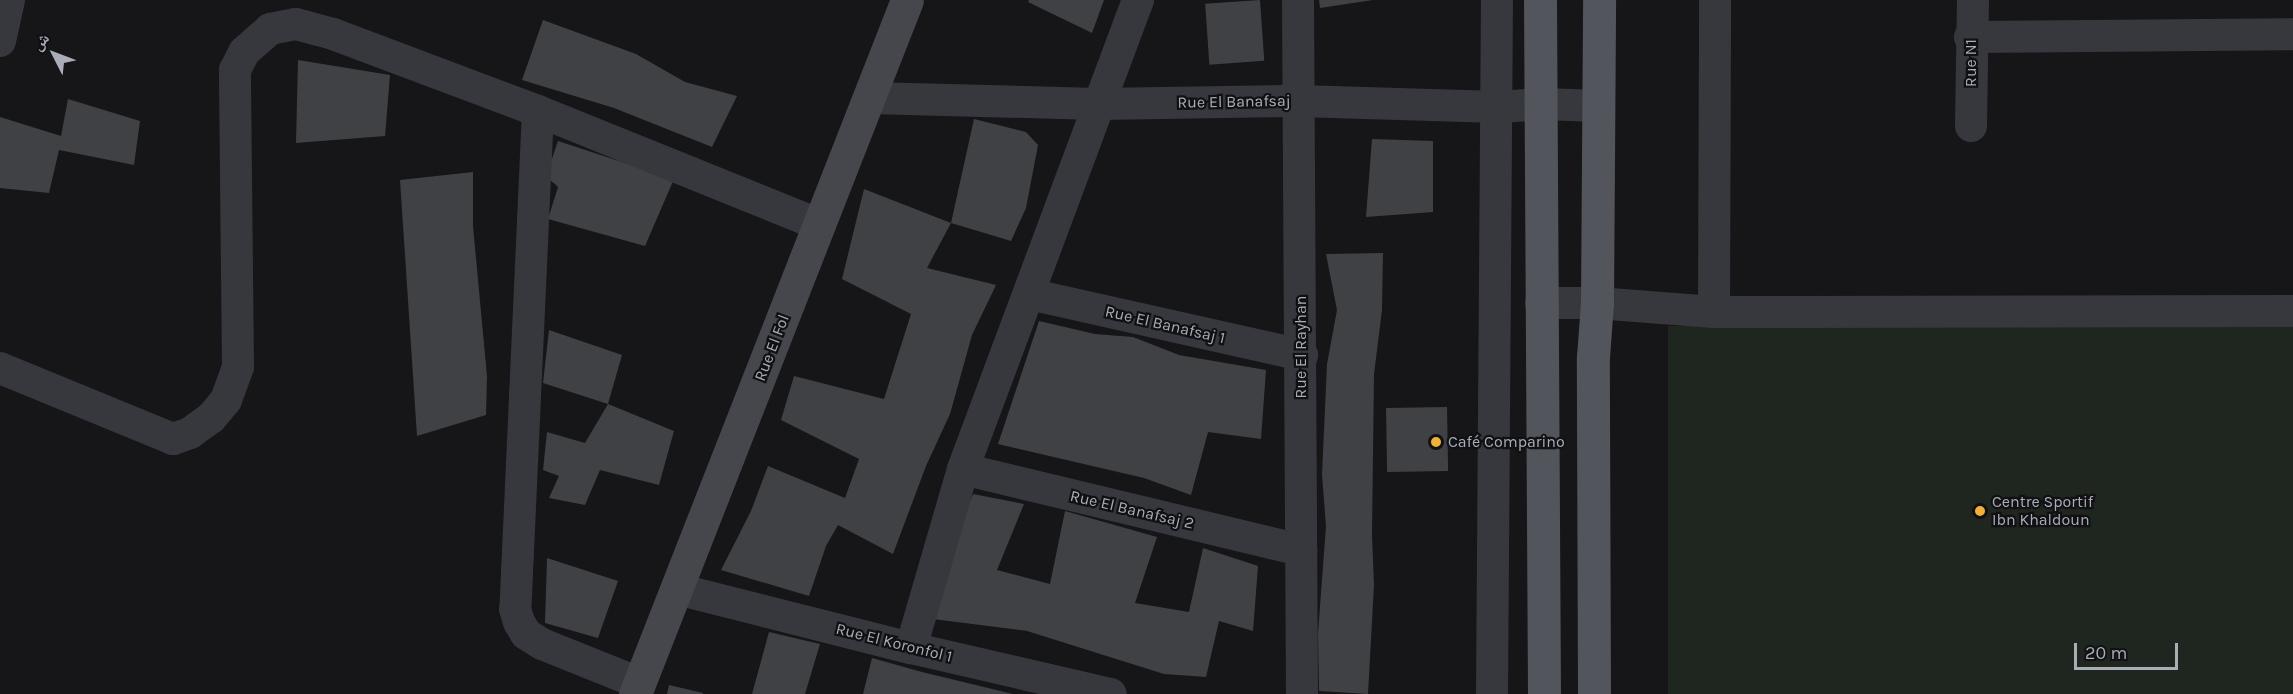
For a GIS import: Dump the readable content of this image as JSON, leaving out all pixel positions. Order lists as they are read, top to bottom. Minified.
{"streets":{"street":["Rue N1","Rue El Banafsaj","Rue El Banafsaj 1","Rue El Rayhan","Rue El Fol","Rue El Banafsaj 2","Rue El Koronfol 1"]},"crossings":[["Rue El Banafsaj","Rue El Rayhan"],["Rue El Banafsaj","Rue El Fol"],["Rue El Banafsaj 1","Rue El Rayhan"],["Rue El Rayhan","Rue El Banafsaj 2"],["Rue El Fol","Rue El Koronfol 1"]],"places":["Café Comparino","Centre Sportif Ibn Khaldoun"],"scale_bar":"20 m","north":"top left"}
